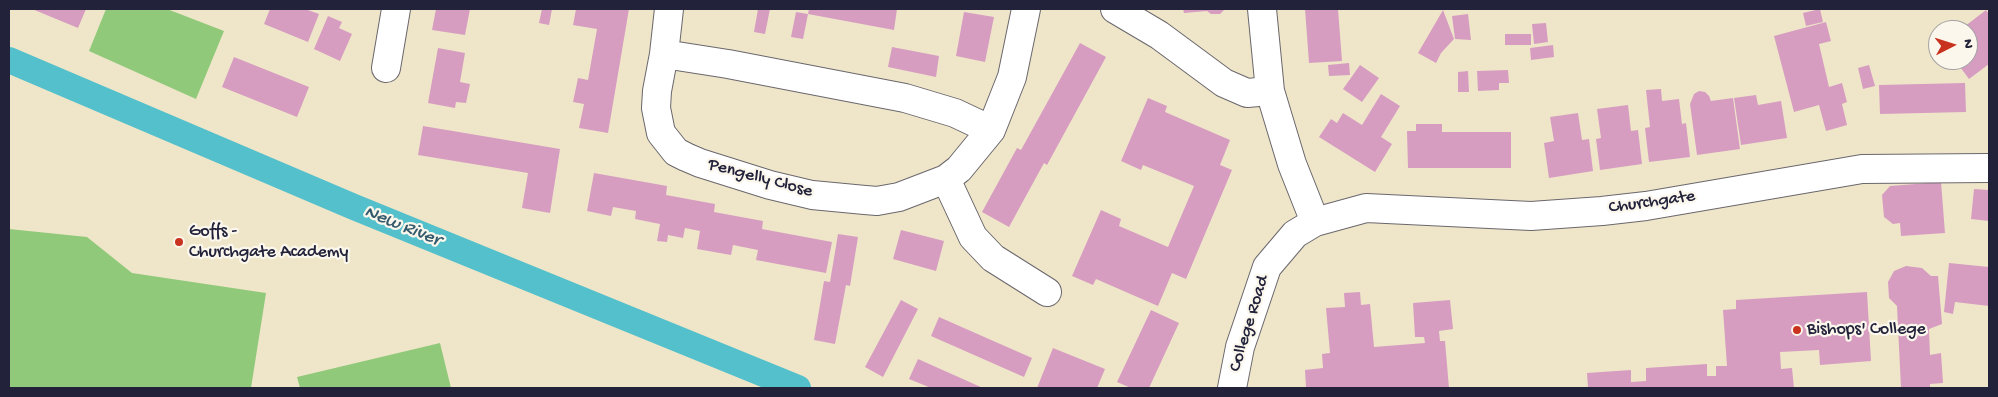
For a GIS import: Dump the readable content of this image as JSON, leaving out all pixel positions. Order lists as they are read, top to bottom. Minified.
{"streets":{"street":["Pengelly Close","Churchgate","College Road"]},"crossings":[["Churchgate","College Road"]],"water":["New River"],"places":["Goffs - Churchgate Academy","Bishops' College"],"north":"right"}
